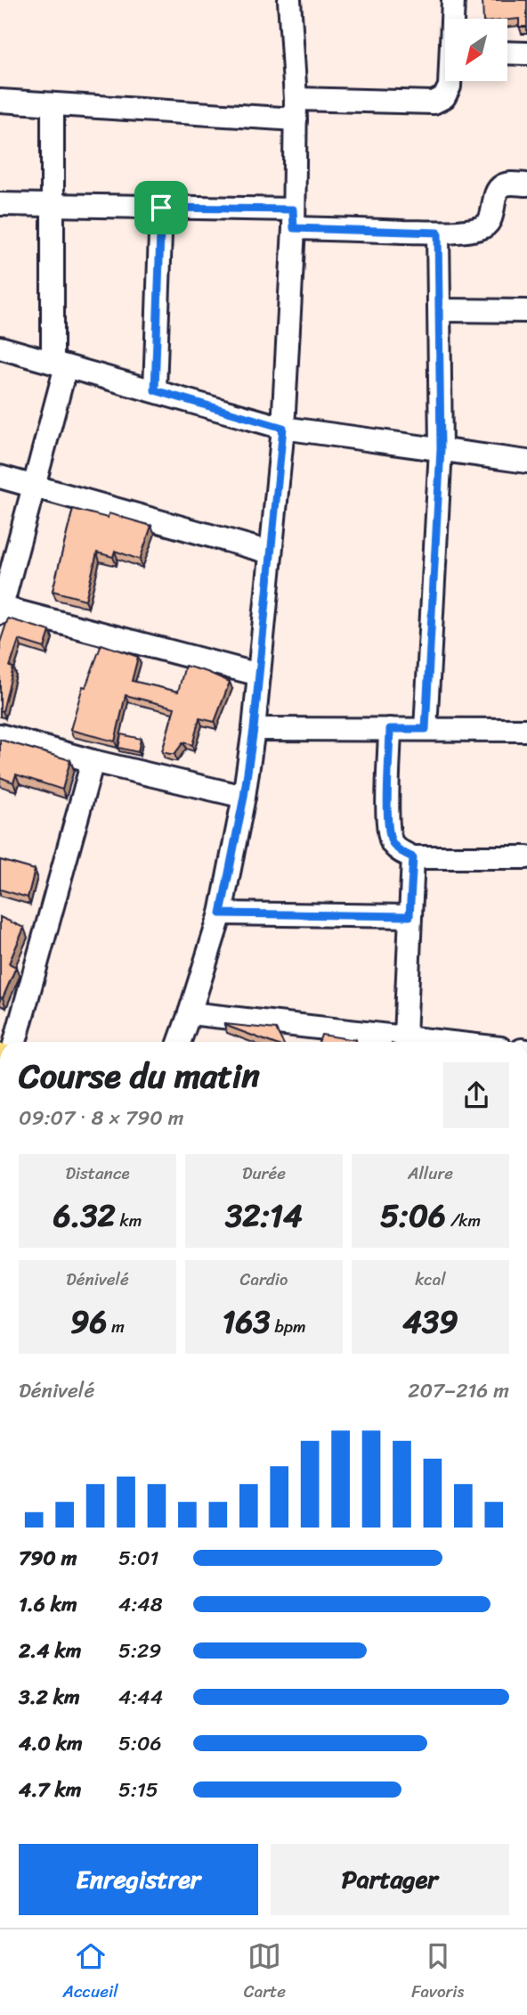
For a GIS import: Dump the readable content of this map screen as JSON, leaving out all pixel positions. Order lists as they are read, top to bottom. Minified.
{"north":"bottom left","page":{"heading":["Course du matin","09:07 · 8 × 790 m"],"stats":[["Distance","6.32 km"],["Durée","32:14"],["Allure","5:06 /km"],["Dénivelé","96 m"],["Cardio","163 bpm"],["kcal","439"]],"chart":["Dénivelé","207–216 m"],"list":[{"name":"790 m","note":"5:01"},{"name":"1.6 km","note":"4:48"},{"name":"2.4 km","note":"5:29"},{"name":"3.2 km","note":"4:44"},{"name":"4.0 km","note":"5:06"},{"name":"4.7 km","note":"5:15"}],"buttons":["Enregistrer","Partager"],"tabs":["Accueil","Carte","Favoris"]}}
